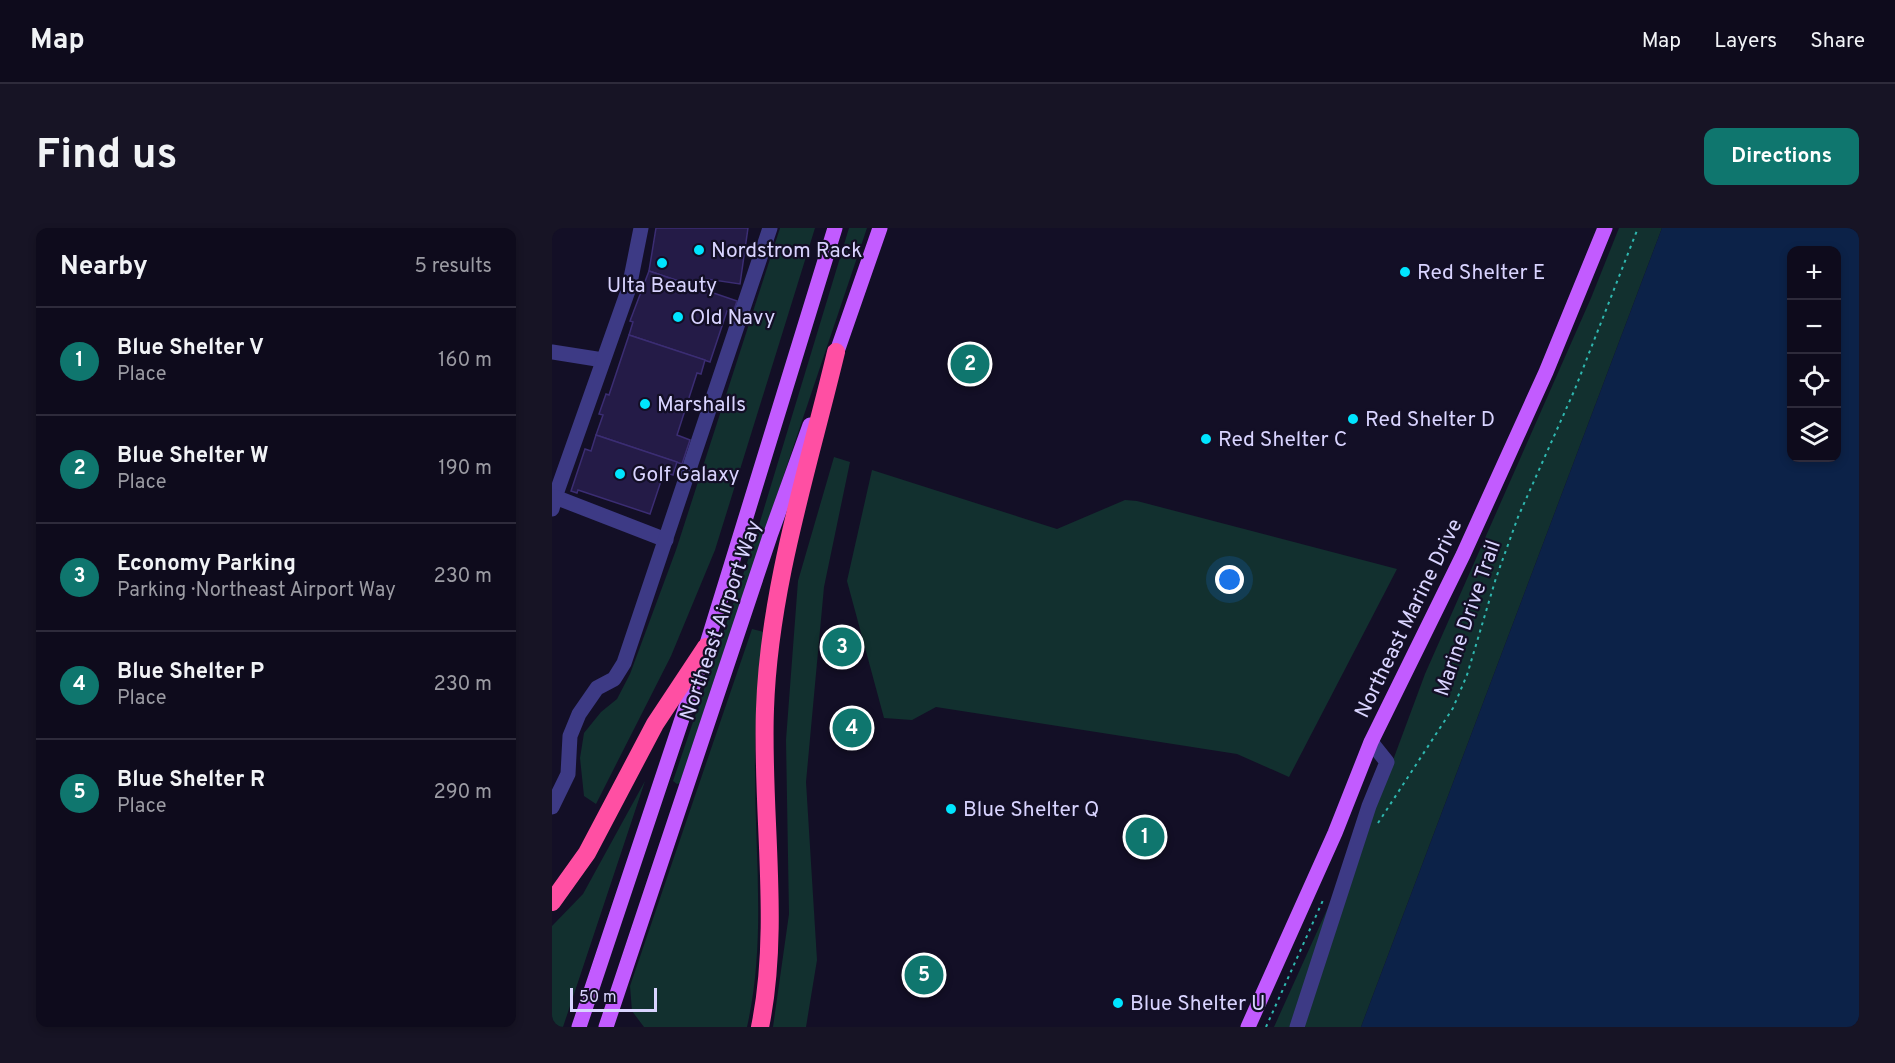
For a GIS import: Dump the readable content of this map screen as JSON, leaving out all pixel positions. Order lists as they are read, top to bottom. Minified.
{"streets":{"main road":["Northeast Marine Drive","Northeast Airport Way"],"path":["Marine Drive Trail"]},"places":["Nordstrom Rack","Ulta Beauty","Red Shelter E","Old Navy","Marshalls","Red Shelter D","Red Shelter C","Golf Galaxy","Blue Shelter Q","Blue Shelter U"],"scale_bar":"50 m","page":{"header":"Map","nav":["Map","Layers","Share"],"buttons":"Directions","title":"Find us","heading":["Nearby","5 results"],"map_buttons":["+","−"],"list":[{"mark":"1","name":"Blue Shelter V","note":"Place","value":"160 m"},{"mark":"2","name":"Blue Shelter W","note":"Place","value":"190 m"},{"mark":"3","name":"Economy Parking","note":"Parking · Northeast Airport Way","value":"230 m"},{"mark":"4","name":"Blue Shelter P","note":"Place","value":"230 m"},{"mark":"5","name":"Blue Shelter R","note":"Place","value":"290 m"}],"pins":["2","3","4","1","5"],"scale":"50 m"}}
